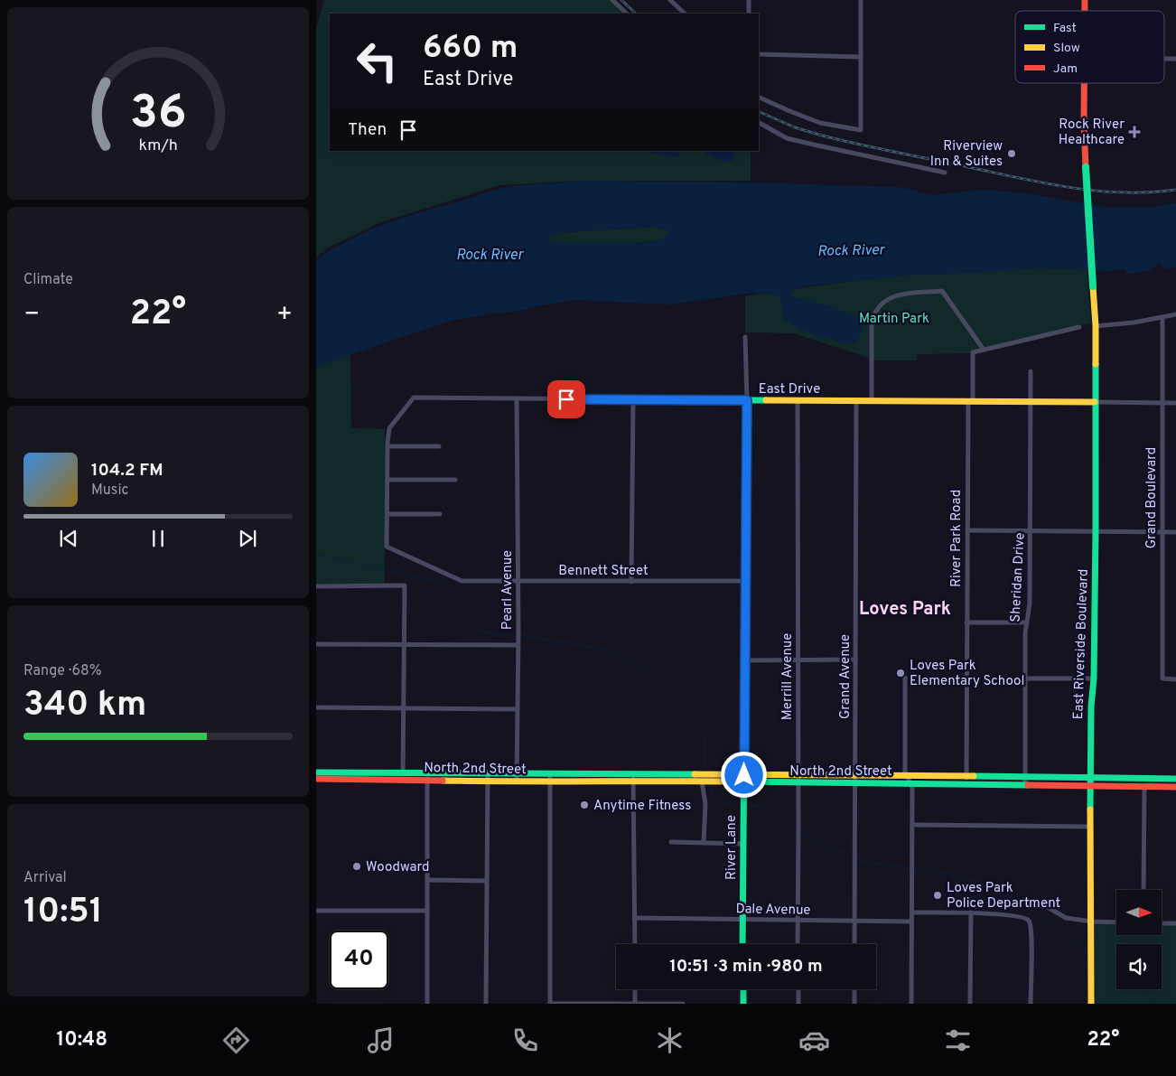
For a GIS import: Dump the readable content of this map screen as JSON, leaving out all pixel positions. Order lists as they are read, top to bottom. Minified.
{"streets":{"main road":["East Drive","East Riverside Boulevard","North 2nd Street","River Lane"],"street":["Grand Boulevard","River Park Road","Bennett Street","Sheridan Drive","Pearl Avenue","Merrill Avenue","Grand Avenue","Dale Avenue"]},"crossings":[["East Drive","Grand Boulevard"],["East Drive","River Park Road"],["East Drive","Sheridan Drive"],["East Drive","Pearl Avenue"],["East Drive","East Riverside Boulevard"],["East Drive","Merrill Avenue"],["East Drive","Grand Avenue"],["East Drive","River Lane"],["River Park Road","North 2nd Street"],["Bennett Street","Pearl Avenue"],["Bennett Street","River Lane"],["Sheridan Drive","North 2nd Street"],["Pearl Avenue","North 2nd Street"],["East Riverside Boulevard","North 2nd Street"],["Merrill Avenue","North 2nd Street"],["Merrill Avenue","Dale Avenue"],["Grand Avenue","North 2nd Street"],["Grand Avenue","Dale Avenue"],["North 2nd Street","River Lane"],["River Lane","Dale Avenue"]],"districts":["Loves Park"],"water":["Rock River"],"parks":["Martin Park"],"places":{"health":["Rock River Healthcare"],"other":["Riverview Inn & Suites","Loves Park Elementary School","Anytime Fitness","Woodward","Loves Park Police Department"]},"legend":["Fast","Slow","Jam"],"north":"right","page":{"turn":["660 m","East Drive"],"then":"Then","tile":["Climate",["Range · 68%","340 km"],["Arrival","10:51"]],"heat":["−","22°","+"],"song":["104.2 FM","Music"],"limit":"40","trip":"10:51 · 3 min · 980 m","tabs":["10:48","22°"],"gauge":["36","km/h"]}}
